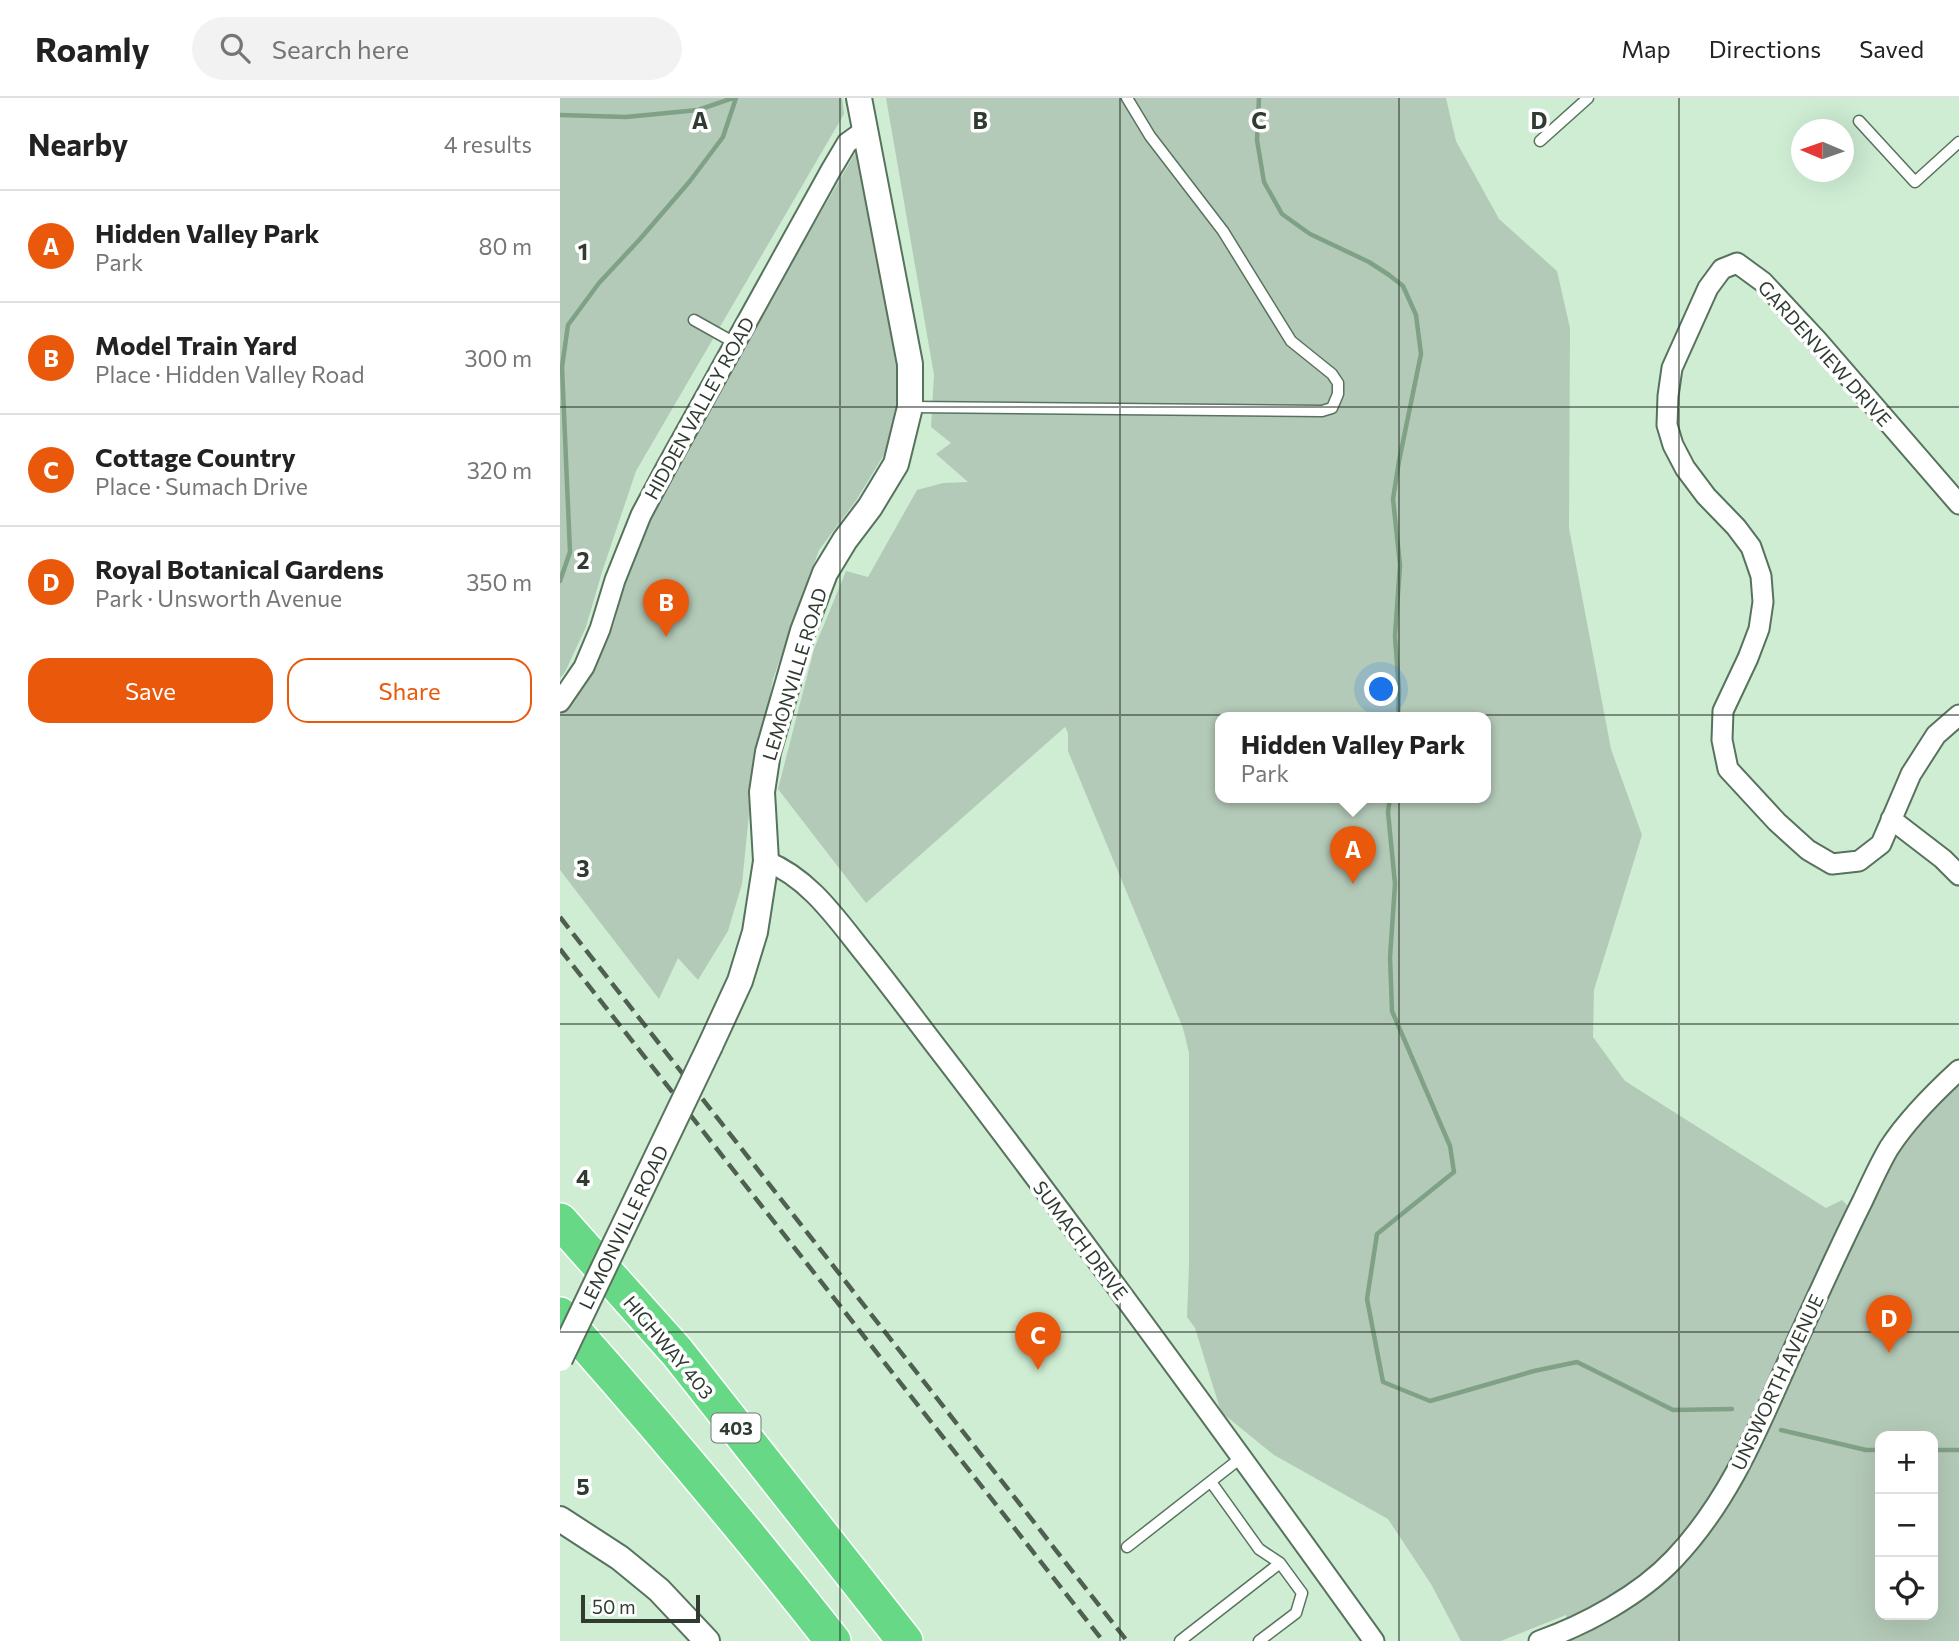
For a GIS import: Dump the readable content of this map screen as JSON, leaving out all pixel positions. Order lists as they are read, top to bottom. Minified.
{"streets":{"highway":["HIGHWAY 403","403"],"street":["GARDENVIEW DRIVE","HIDDEN VALLEY ROAD","LEMONVILLE ROAD","SUMACH DRIVE","UNSWORTH AVENUE"]},"crossings":[["HIDDEN VALLEY ROAD","LEMONVILLE ROAD"],["LEMONVILLE ROAD","SUMACH DRIVE"]],"scale_bar":"50 m","north":"left","page":{"header":"Roamly","search":"Search here","nav":["Map","Directions","Saved"],"heading":["Nearby","4 results"],"list":[{"mark":"A","name":"Hidden Valley Park","note":"Park","value":"80 m"},{"mark":"B","name":"Model Train Yard","note":"Place · Hidden Valley Road","value":"300 m"},{"mark":"C","name":"Cottage Country","note":"Place · Sumach Drive","value":"320 m"},{"mark":"D","name":"Royal Botanical Gardens","note":"Park · Unsworth Avenue","value":"350 m"}],"pins":["B","A","D","C"],"buttons":["Save","Share"],"popup":["Hidden Valley Park","Park"],"map_buttons":["+","−"],"scale":"50 m"},"grid":{"columns":["A","B","C","D"],"rows":["1","2","3","4","5"]}}
